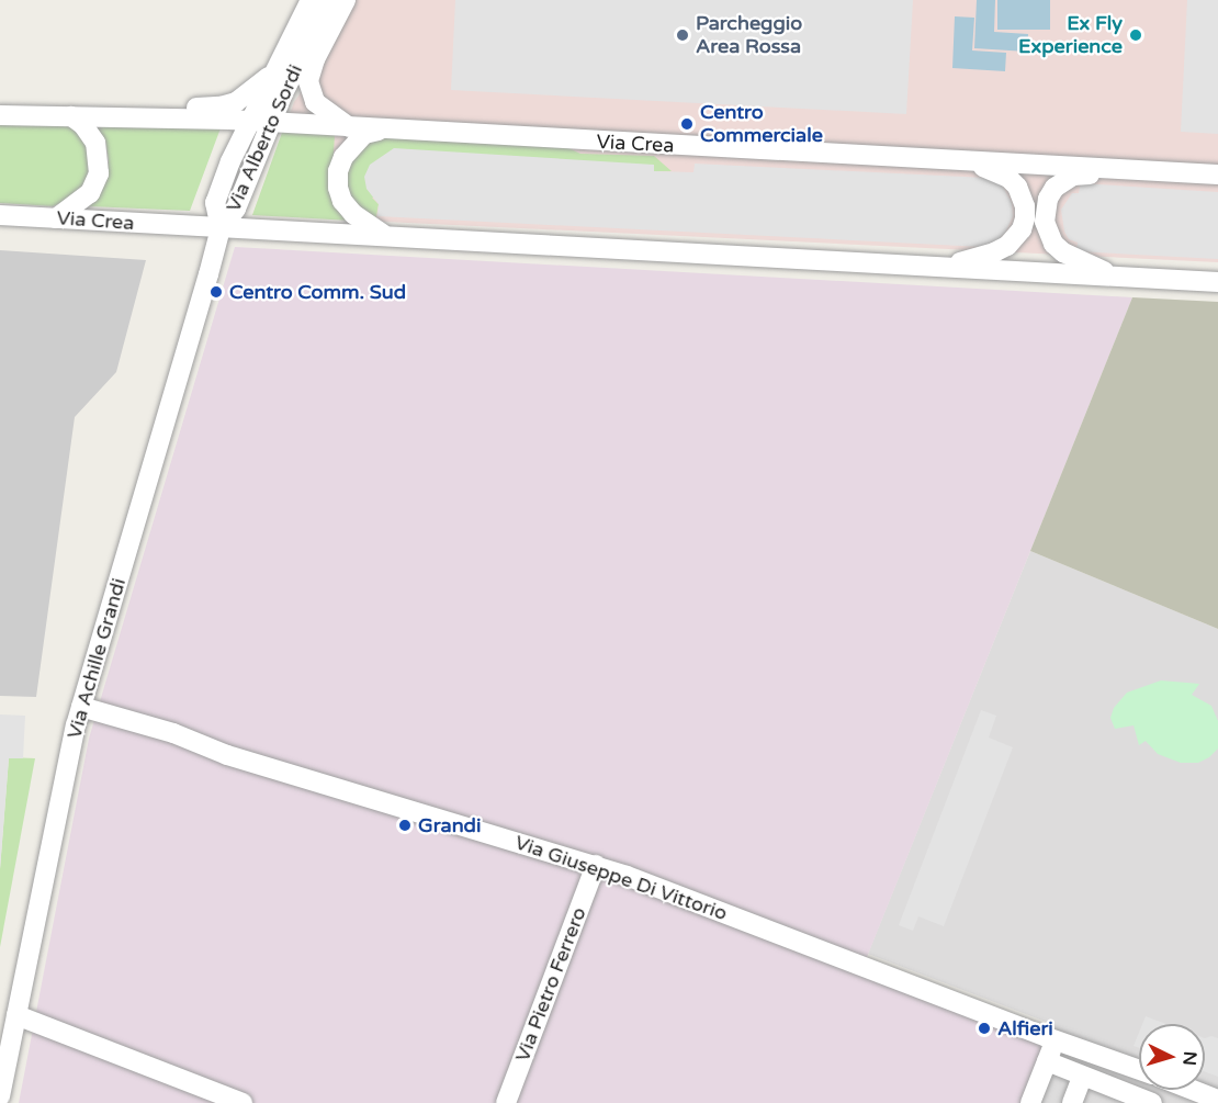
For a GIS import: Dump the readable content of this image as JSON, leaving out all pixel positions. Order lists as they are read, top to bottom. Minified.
{"streets":{"street":["Via Alberto Sordi","Via Crea","Via Achille Grandi","Via Giuseppe Di Vittorio","Via Pietro Ferrero"]},"crossings":[["Via Alberto Sordi","Via Crea"],["Via Alberto Sordi","Via Achille Grandi"],["Via Crea","Via Achille Grandi"],["Via Achille Grandi","Via Giuseppe Di Vittorio"],["Via Giuseppe Di Vittorio","Via Pietro Ferrero"]],"places":["Parcheggio Area Rossa","Ex Fly Experience","Centro Commerciale","Centro Comm. Sud","Grandi","Alfieri"],"north":"right"}
